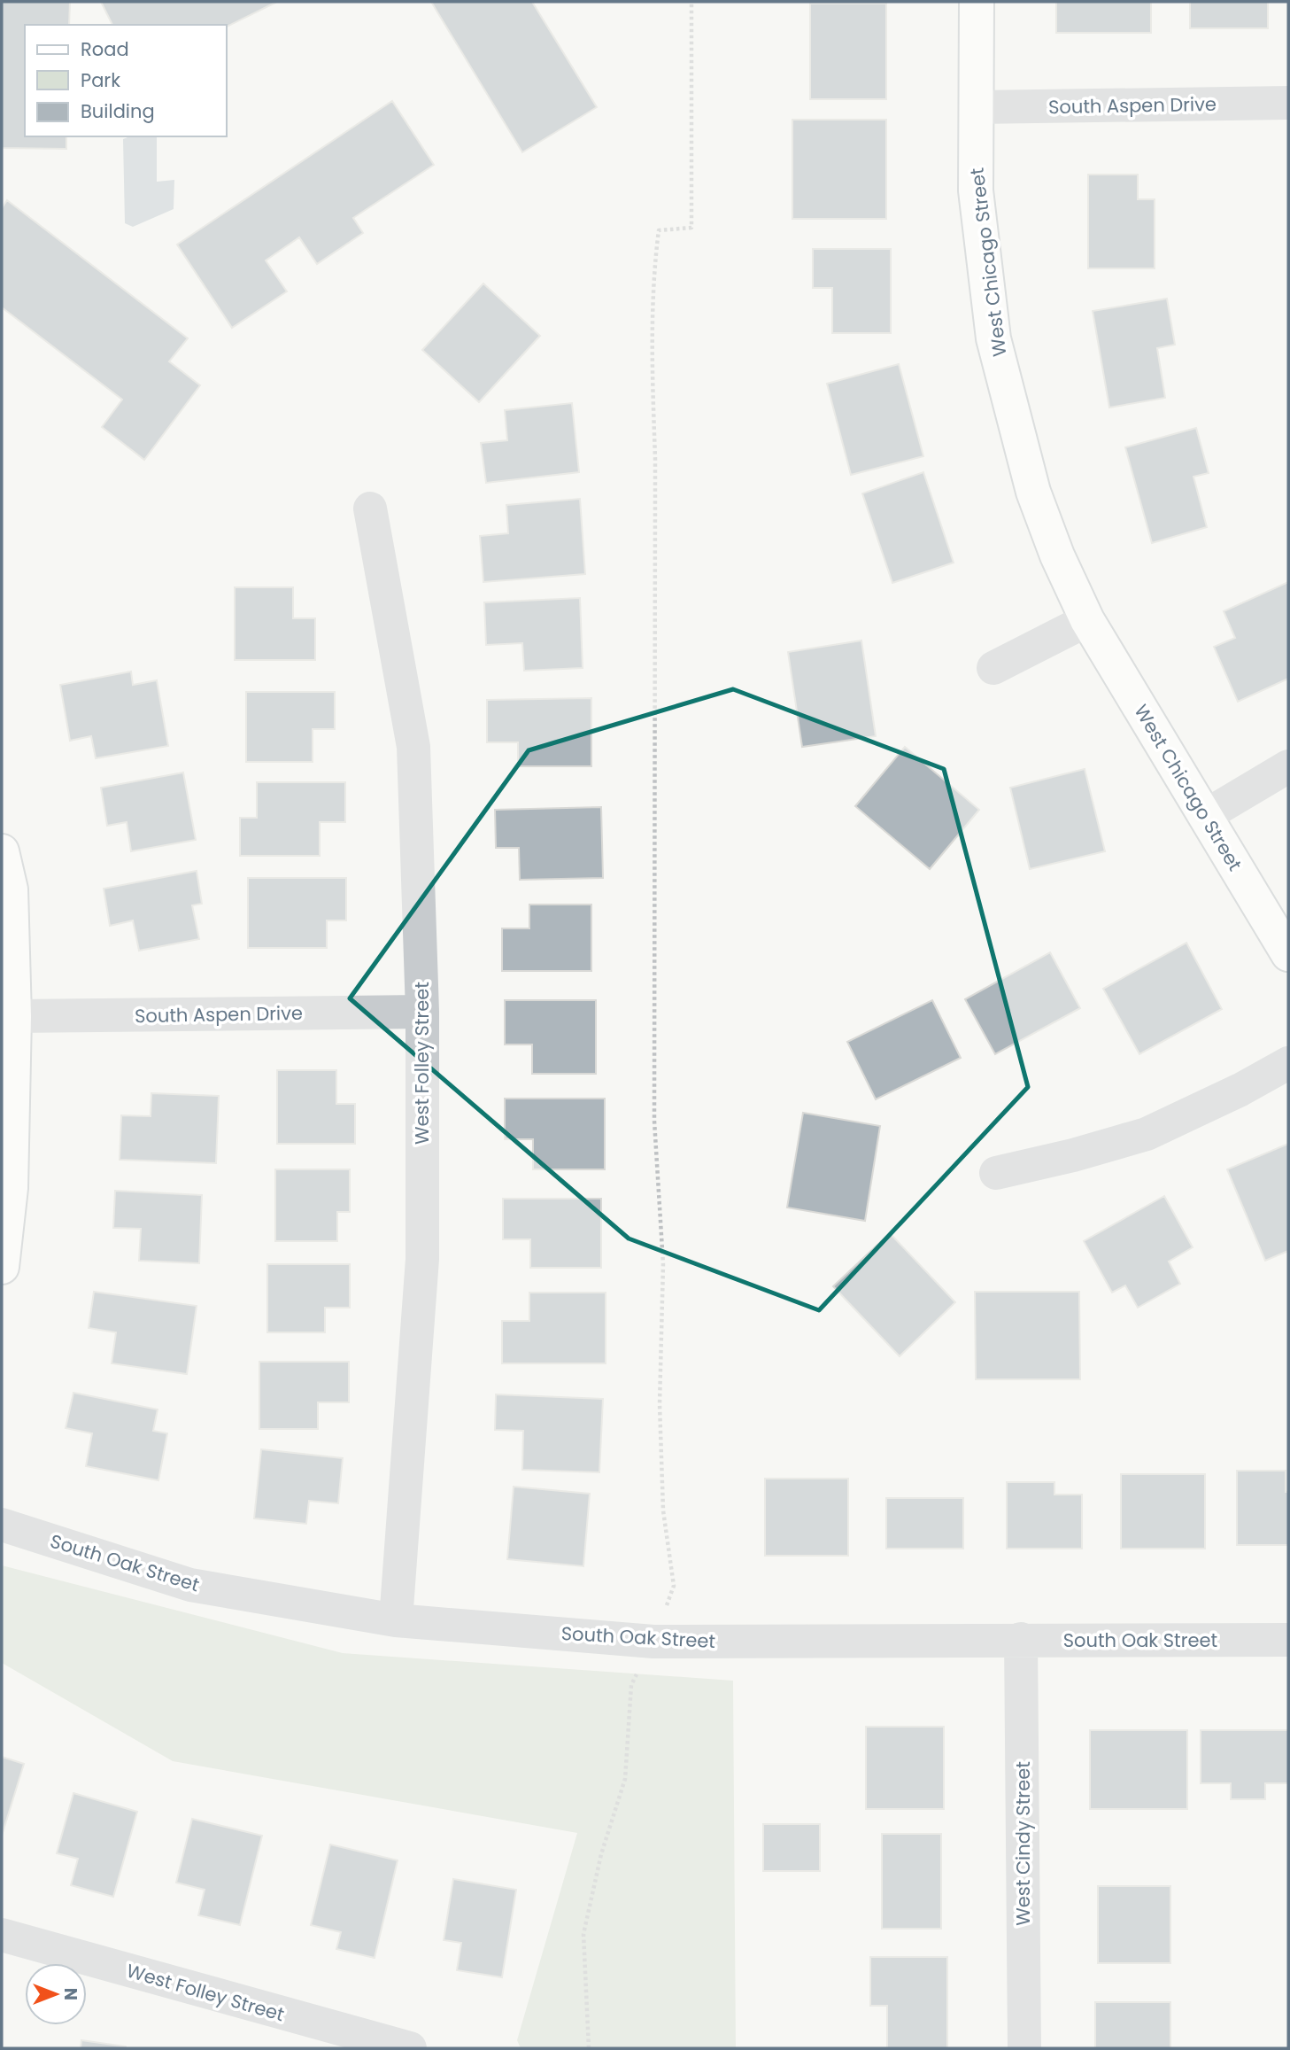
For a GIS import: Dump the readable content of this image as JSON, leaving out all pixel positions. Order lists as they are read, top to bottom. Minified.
{"streets":{"street":["South Aspen Drive","West Chicago Street","West Folley Street","South Oak Street","West Cindy Street"]},"crossings":[["South Aspen Drive","West Chicago Street"],["South Aspen Drive","West Folley Street"],["West Folley Street","South Oak Street"],["South Oak Street","West Cindy Street"]],"legend":["Road","Park","Building"],"north":"right"}
